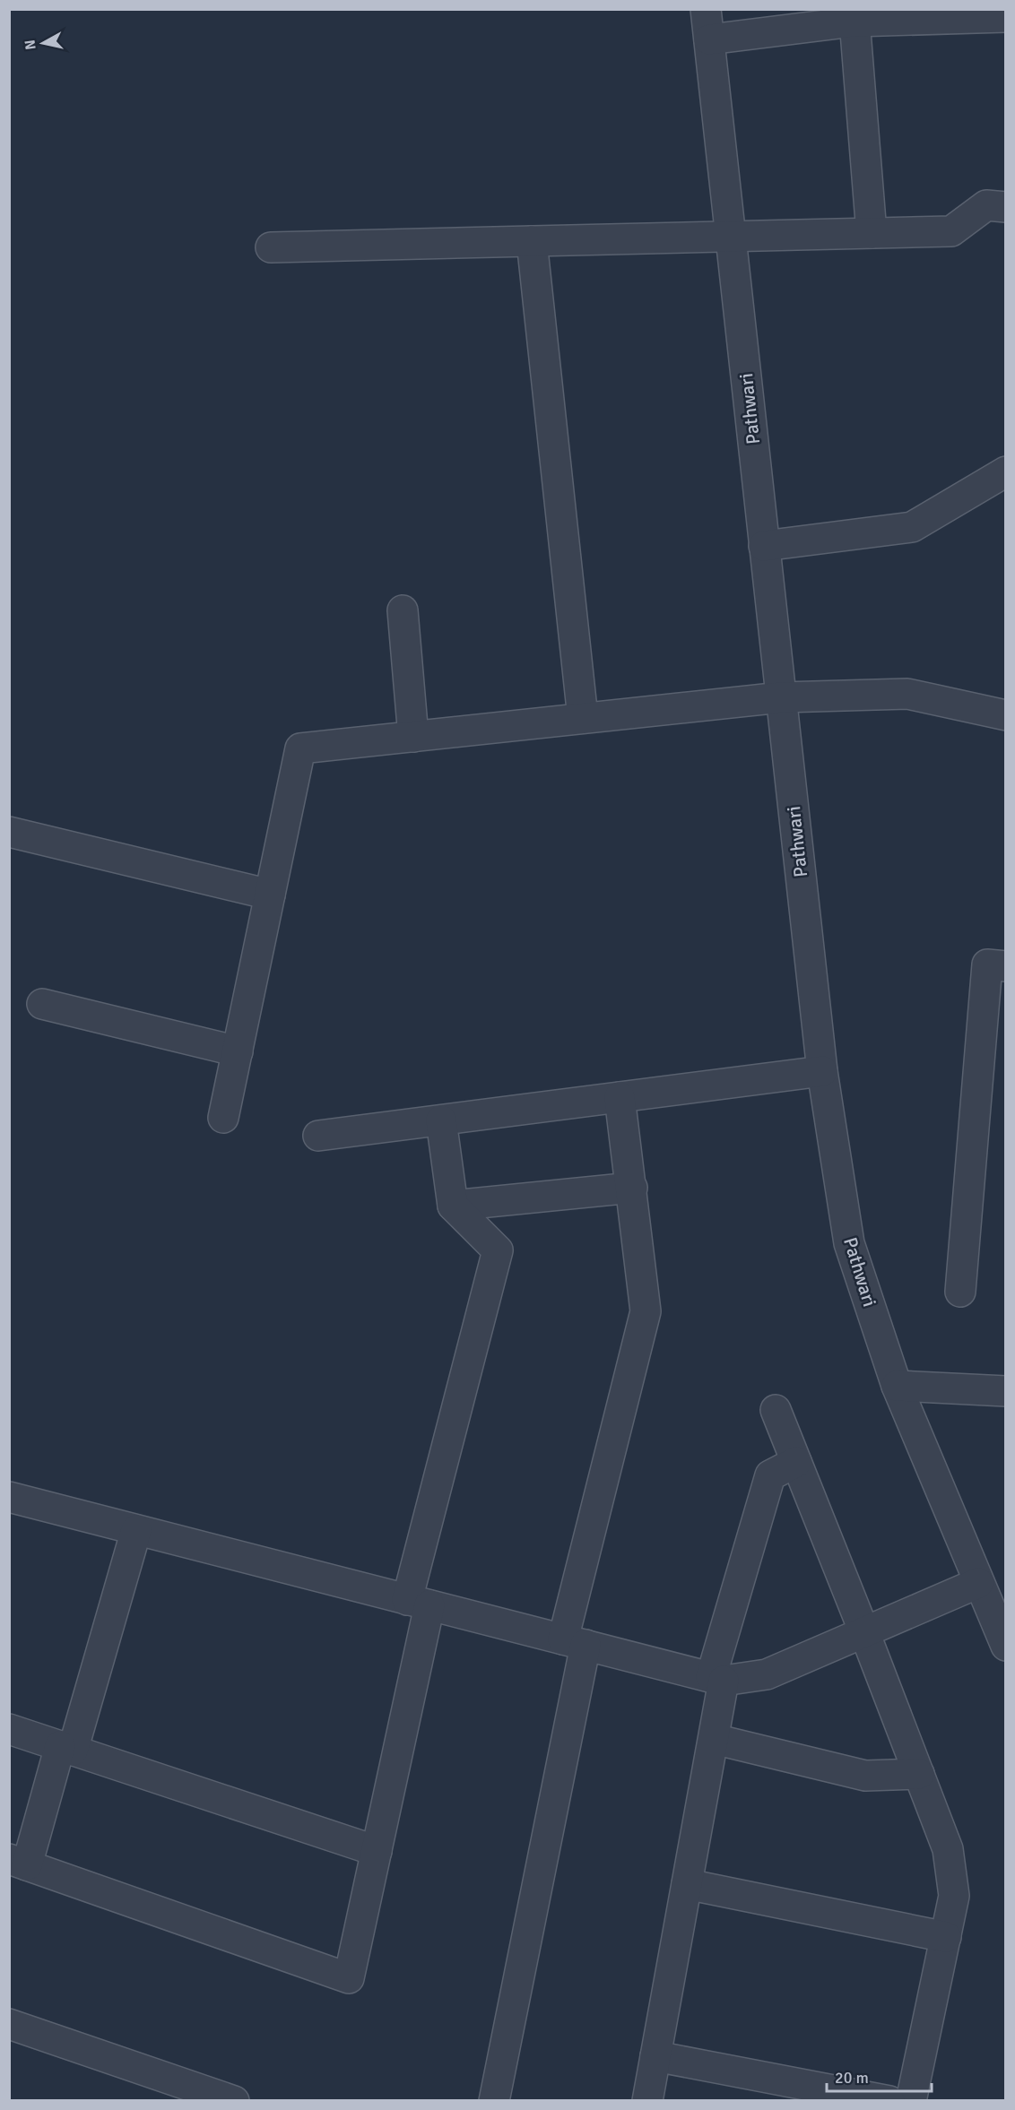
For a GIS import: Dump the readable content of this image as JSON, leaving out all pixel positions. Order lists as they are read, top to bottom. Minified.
{"streets":{"street":["Pathwari"]},"scale_bar":"20 m","north":"left"}
